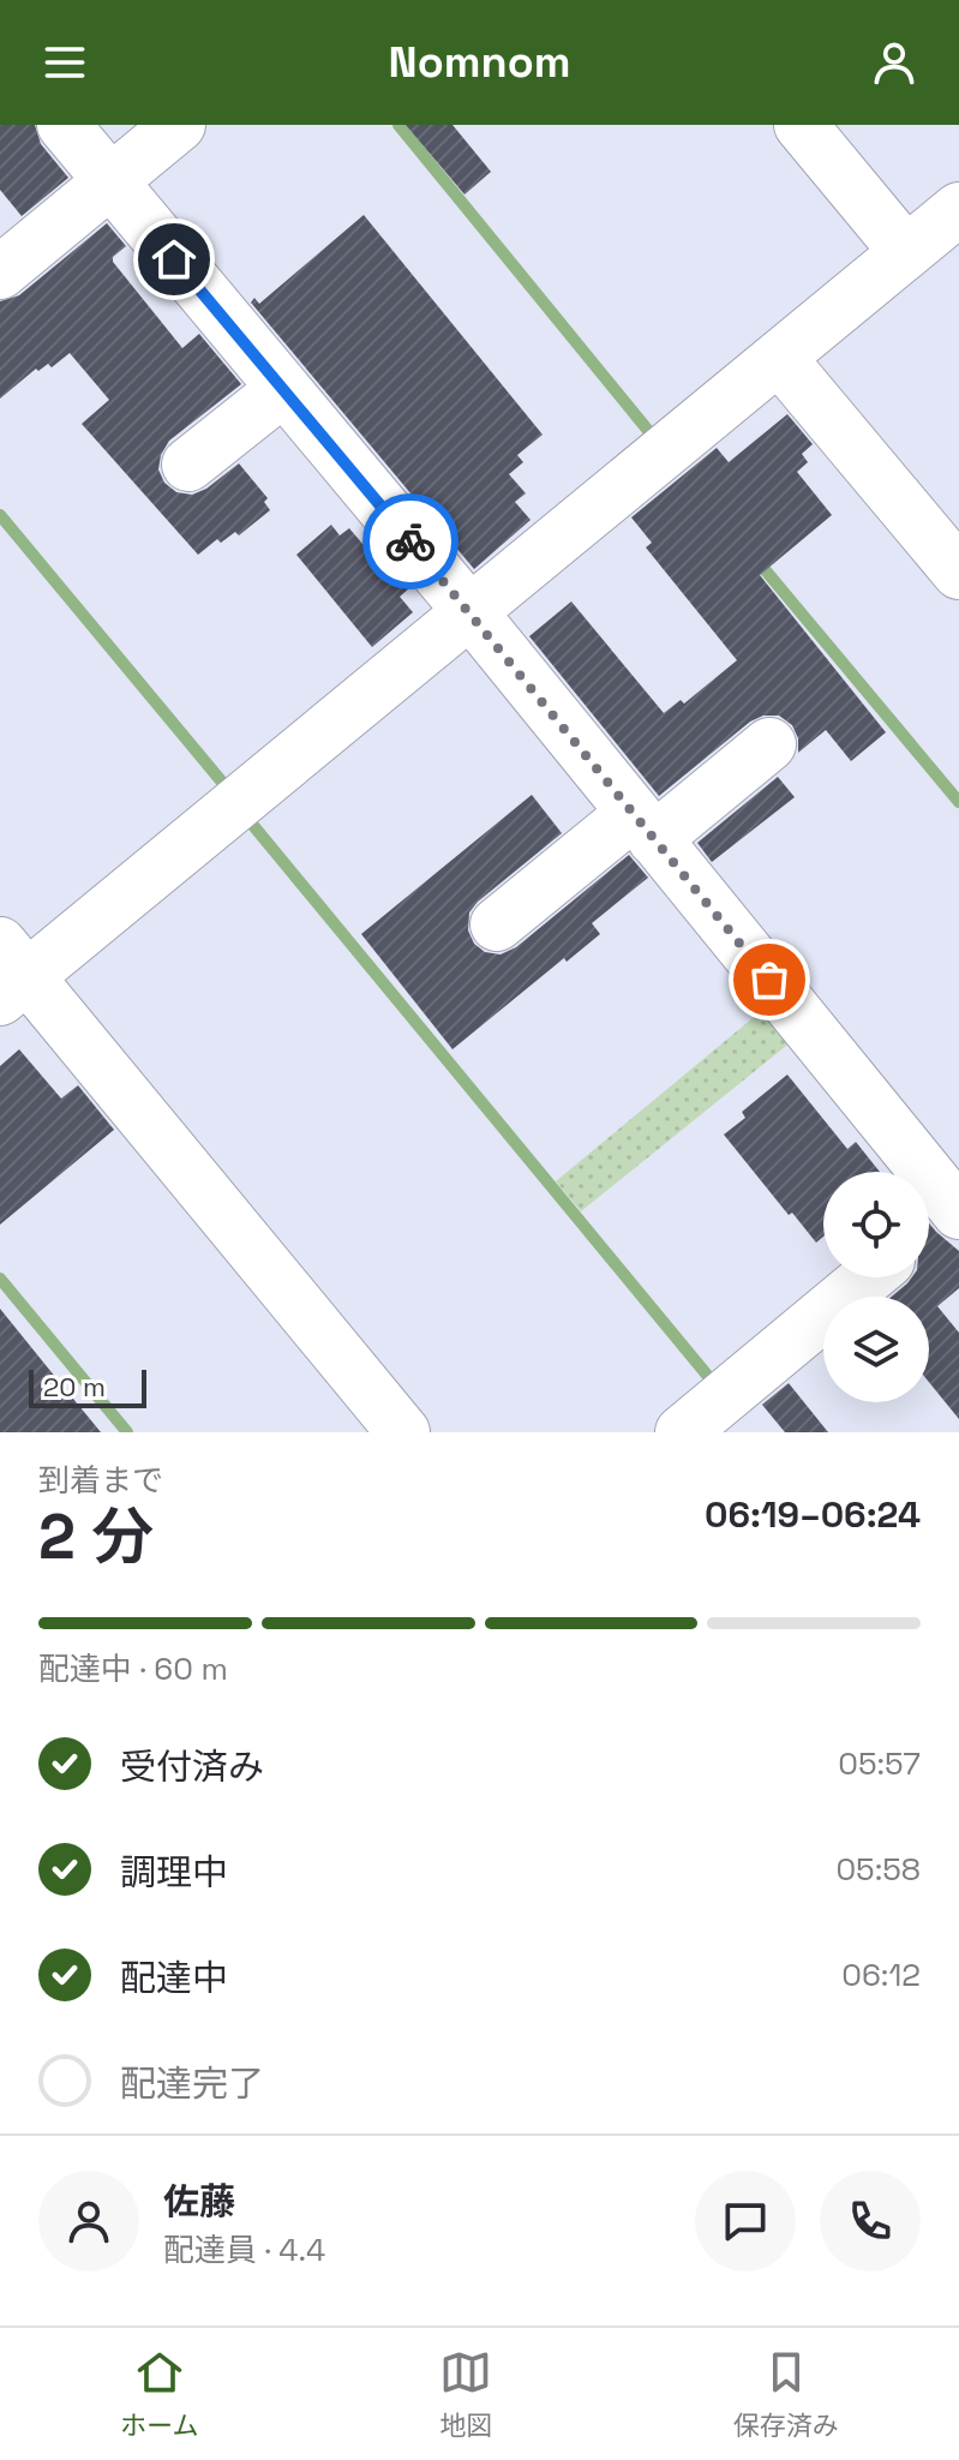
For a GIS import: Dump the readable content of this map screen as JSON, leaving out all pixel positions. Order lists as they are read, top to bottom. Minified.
{"scale_bar":"20 m","page":{"header":"Nomnom","scale":"20 m","heading":["2 分","到着まで","06:19–06:24"],"panel":["佐藤","配達員 · 4.4"],"bar":"配達中 · 60 m","list":[["受付済み","05:57"],["調理中","05:58"],["配達中","06:12"],"配達完了"],"tabs":["ホーム","地図","保存済み"]}}
